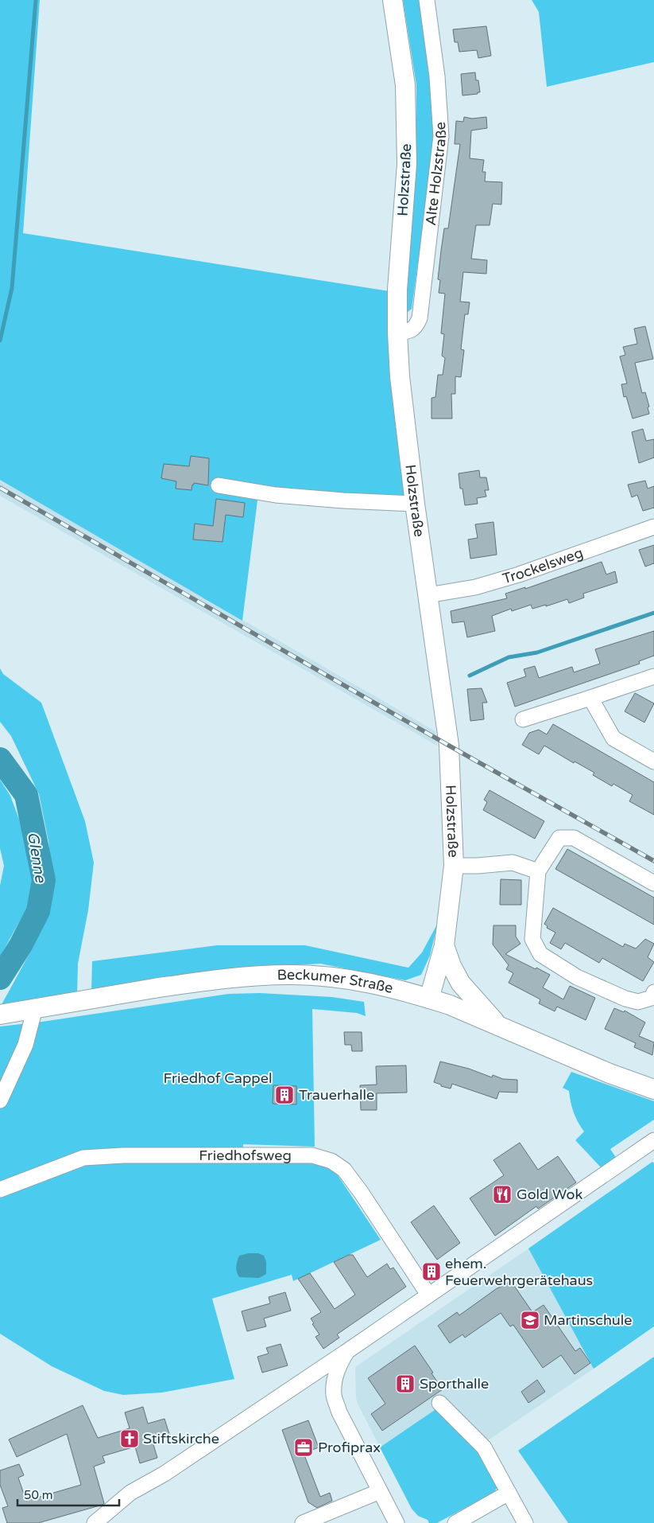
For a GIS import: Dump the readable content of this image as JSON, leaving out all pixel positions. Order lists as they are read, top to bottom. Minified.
{"streets":{"main road":["Holzstraße","Beckumer Straße"],"street":["Alte Holzstraße","Trockelsweg","Friedhofsweg"]},"crossings":[["Alte Holzstraße","Holzstraße"],["Holzstraße","Trockelsweg"],["Holzstraße","Beckumer Straße"]],"water":["Glenne"],"parks":["Friedhof Cappel"],"places":{"building":["Trauerhalle","ehem. Feuerwehrgerätehaus","Sporthalle"],"restaurant":["Gold Wok"],"school or university":["Martinschule"],"church":["Stiftskirche"],"office":["Profiprax"]},"scale_bar":"50 m"}
